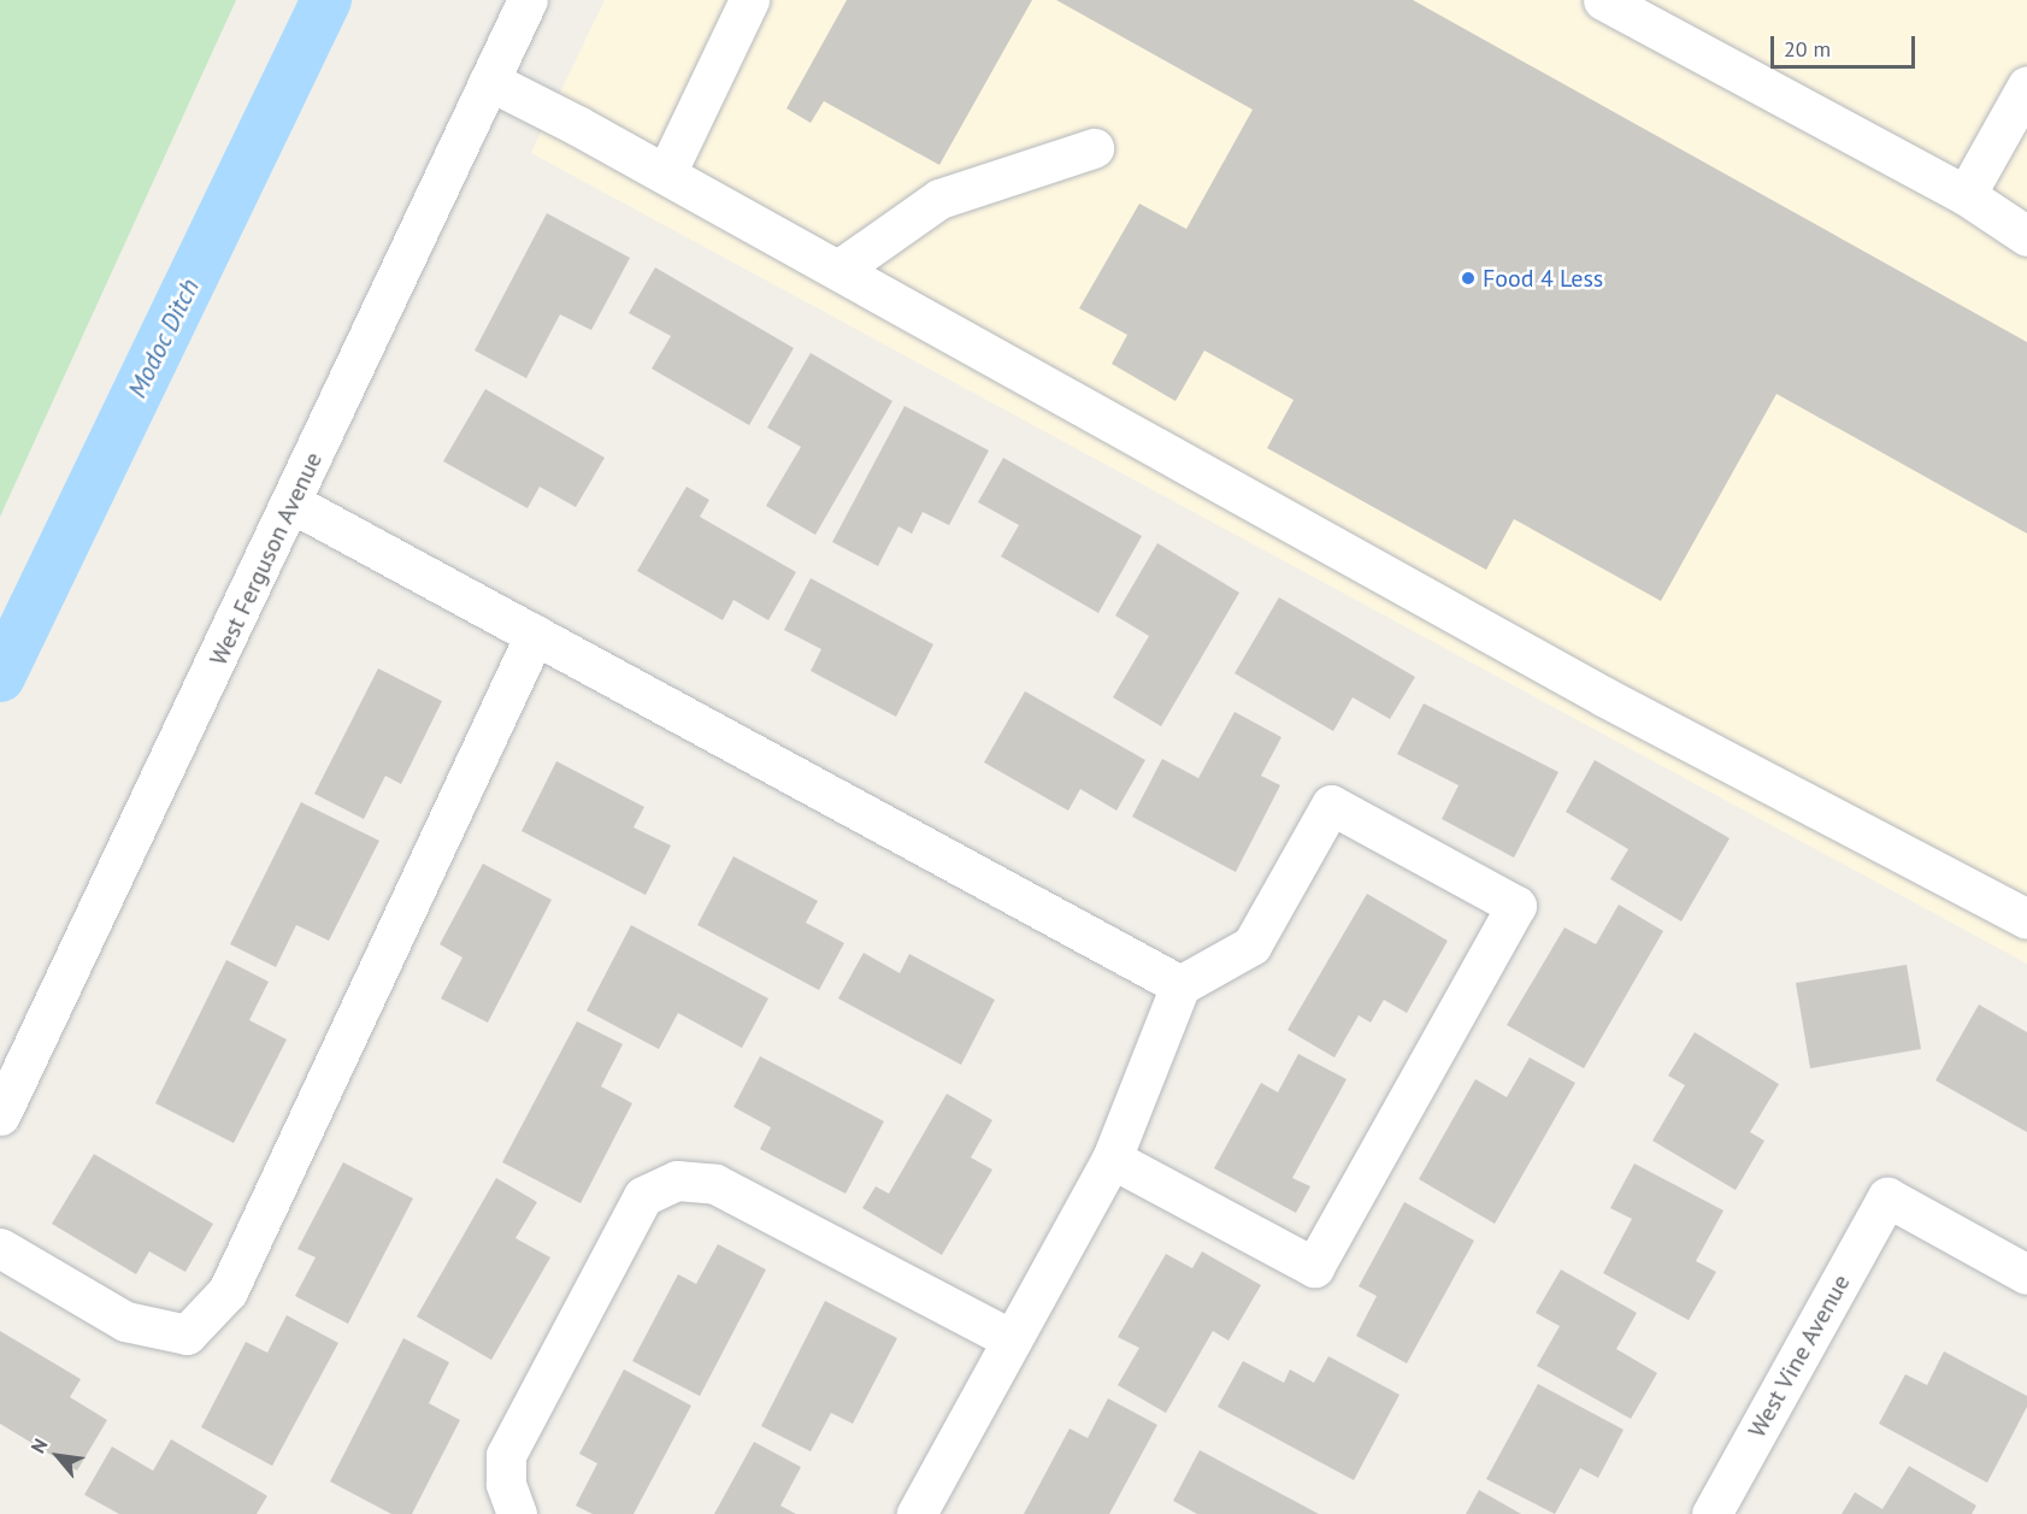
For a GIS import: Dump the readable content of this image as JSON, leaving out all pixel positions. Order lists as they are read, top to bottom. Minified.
{"streets":{"street":["West Ferguson Avenue","West Vine Avenue"]},"water":["Modoc Ditch"],"places":["Food 4 Less"],"scale_bar":"20 m","north":"top left"}
